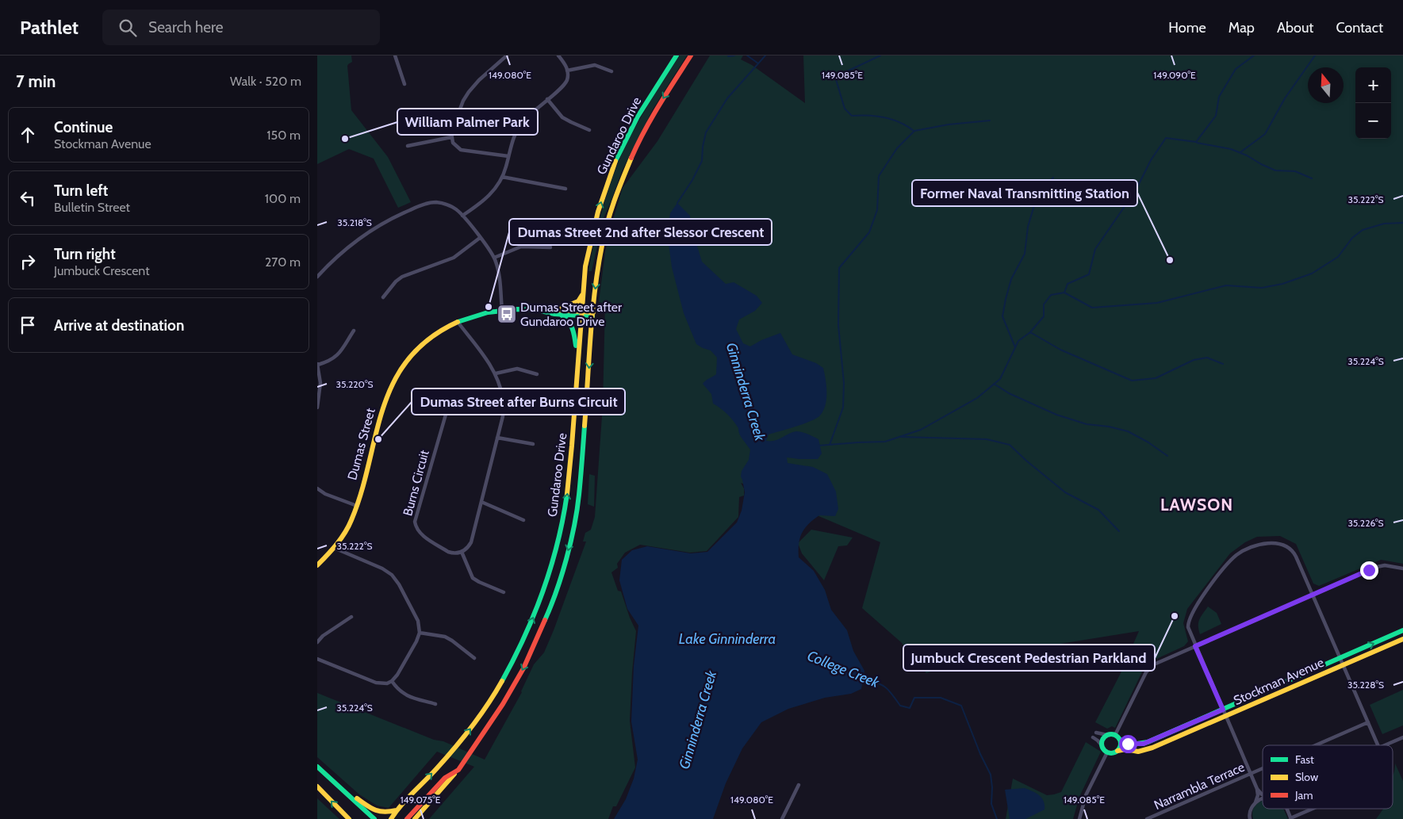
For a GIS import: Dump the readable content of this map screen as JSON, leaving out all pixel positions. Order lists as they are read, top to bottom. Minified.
{"streets":{"main road":["Gundaroo Drive","Dumas Street","Stockman Avenue"],"street":["Burns Circuit","Narrambla Terrace"]},"crossings":[["Gundaroo Drive","Dumas Street"]],"districts":["LAWSON"],"water":["Ginninderra Creek","Lake Ginninderra","College Creek"],"places":{"other":["William Palmer Park","Former Naval Transmitting Station","Dumas Street 2nd after Slessor Crescent","Dumas Street after Burns Circuit","Jumbuck Crescent Pedestrian Parkland"],"bus stop":["Dumas Street after Gundaroo Drive"]},"legend":["Fast","Slow","Jam"],"north":"top","page":{"header":"Pathlet","search":"Search here","nav":["Home","Map","About","Contact"],"heading":["7 min","Walk · 520 m"],"map_buttons":["+","−"],"list":[["Continue","Stockman Avenue","150 m"],["Turn left","Bulletin Street","100 m"],["Turn right","Jumbuck Crescent","270 m"],"Arrive at destination"]},"coordinates":["149.080°E","149.085°E","149.090°E","35.222°S","35.218°S","35.224°S","35.220°S","35.226°S","35.228°S","149.075°E"]}
